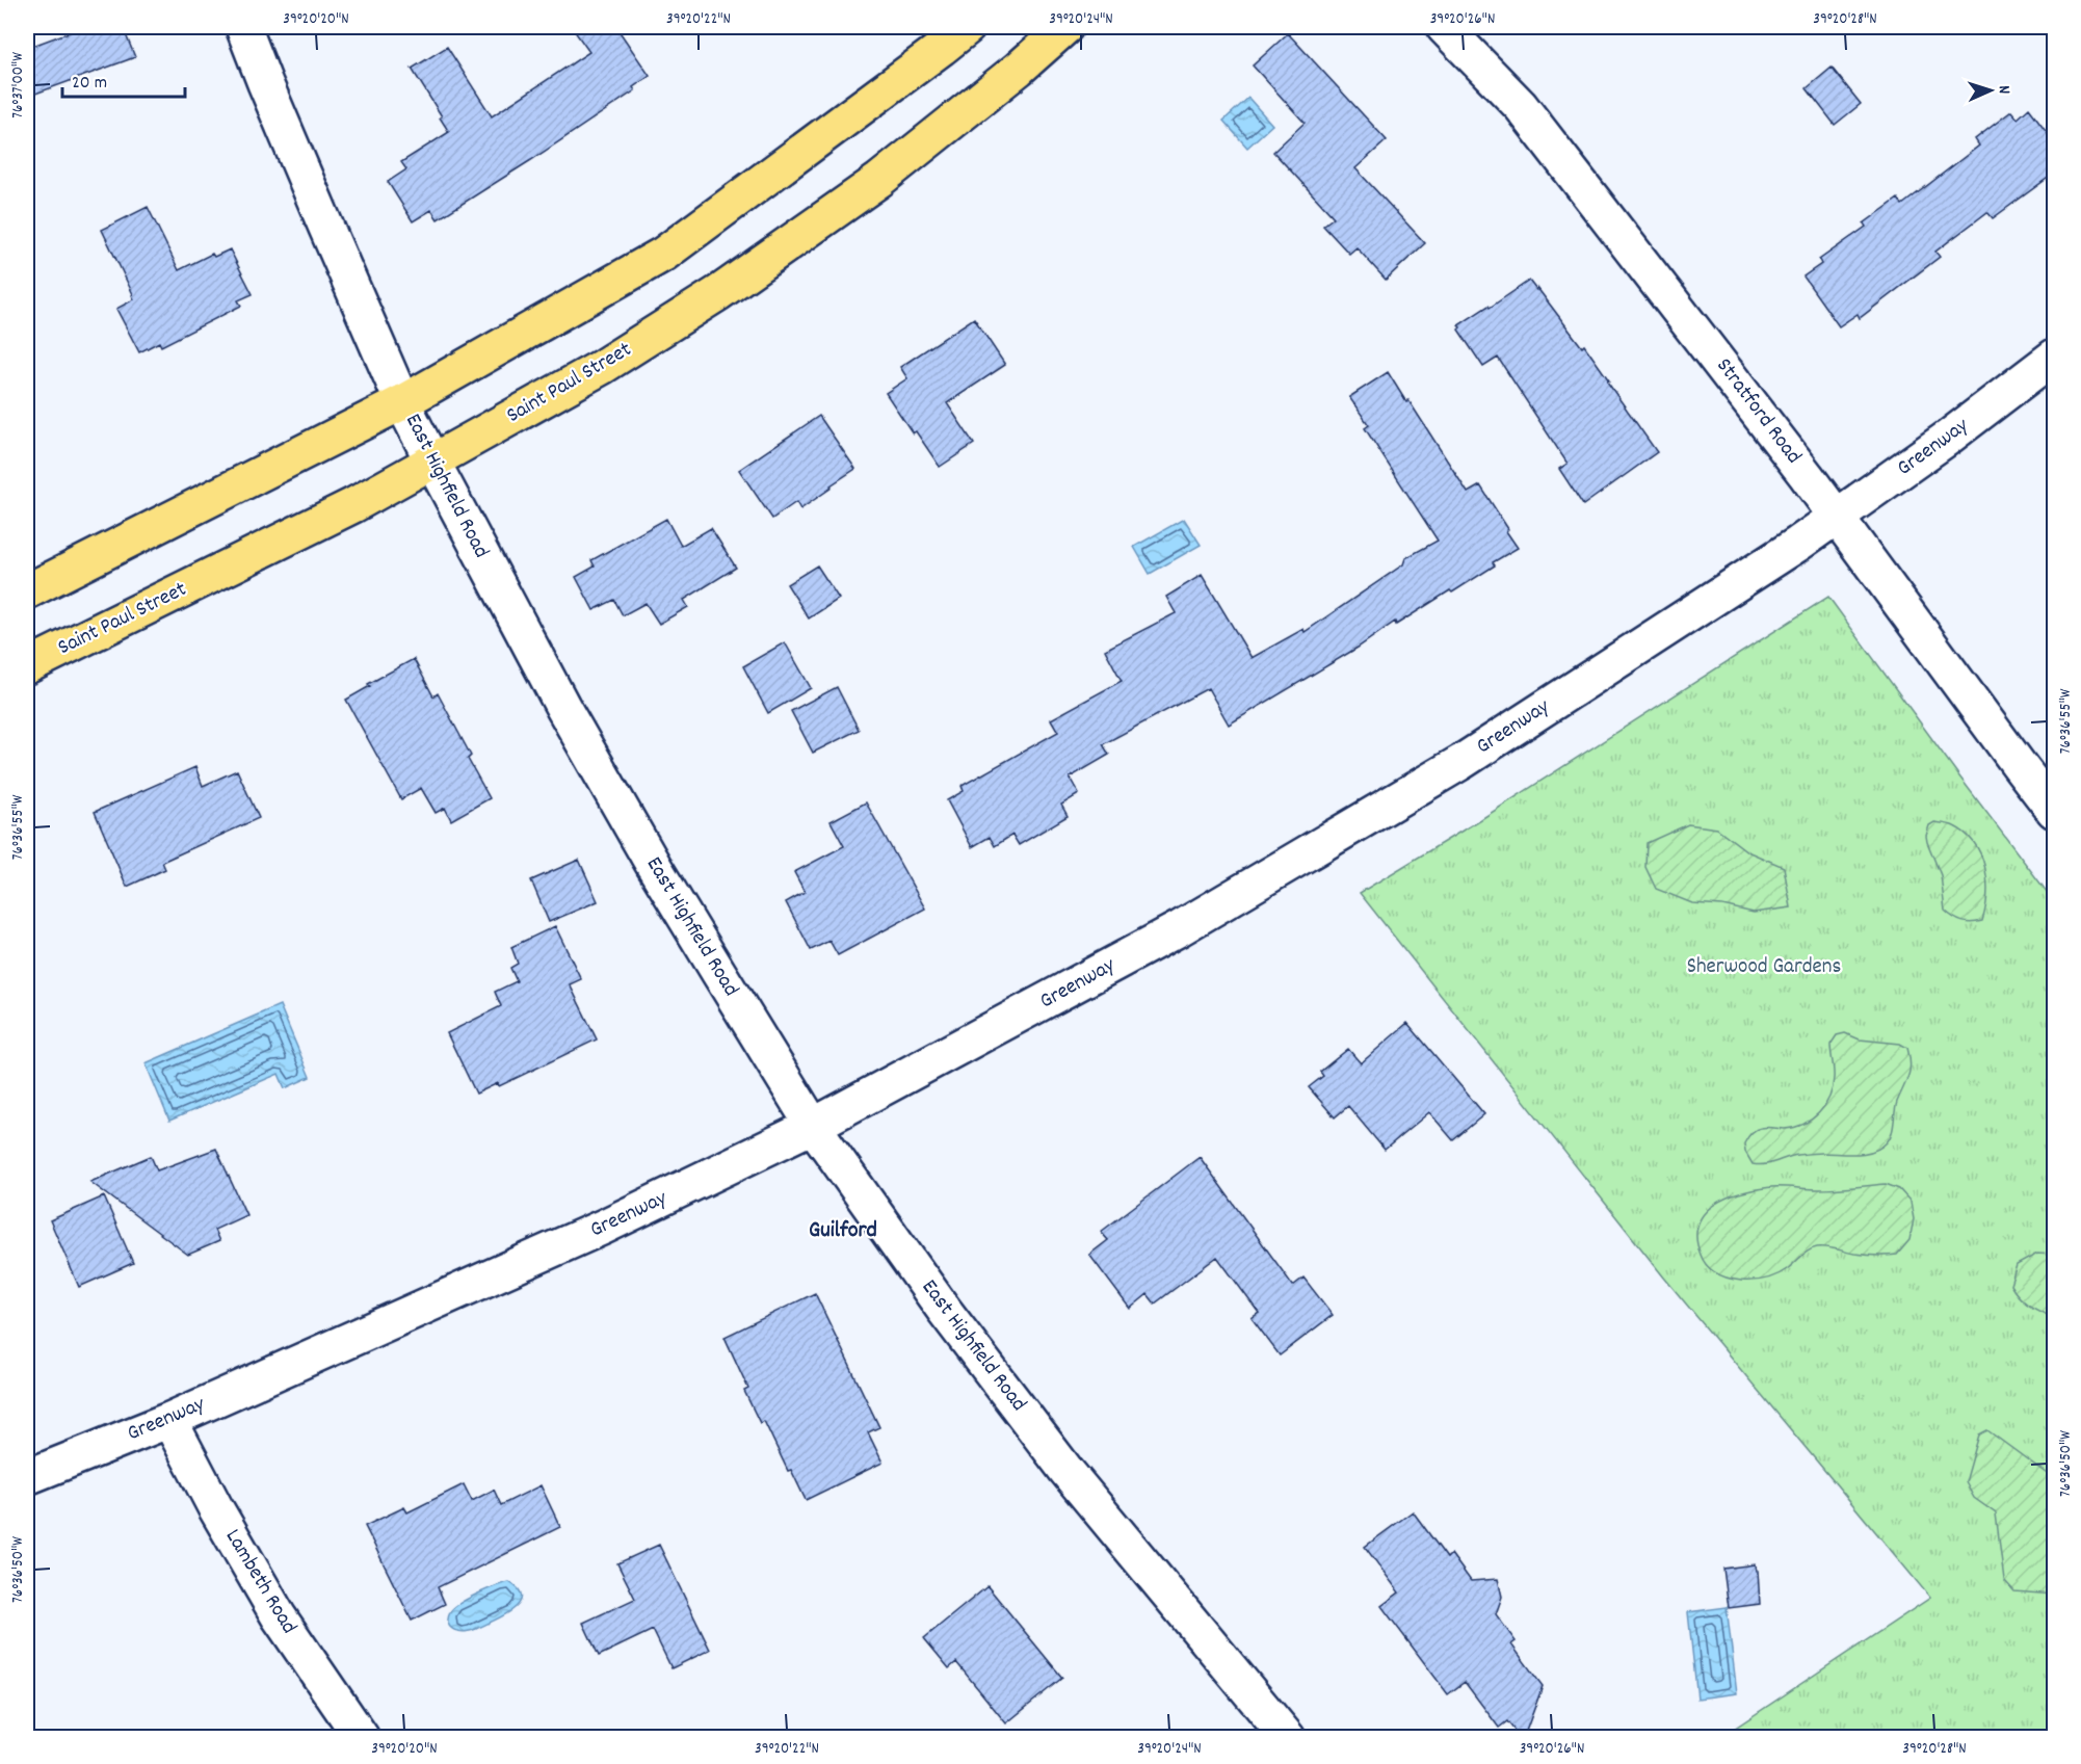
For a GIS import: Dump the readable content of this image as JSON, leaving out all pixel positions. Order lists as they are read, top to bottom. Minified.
{"streets":{"main road":["Saint Paul Street"],"street":["Stratford Road","Greenway","East Highfield Road","Lambeth Road"]},"crossings":[["Saint Paul Street","East Highfield Road"],["Stratford Road","Greenway"],["Greenway","East Highfield Road"],["Greenway","Lambeth Road"]],"districts":["Guilford"],"parks":["Sherwood Gardens"],"scale_bar":"20 m","north":"right","coordinates":["39°20'20\"N","39°20'22\"N","39°20'24\"N","39°20'26\"N","39°20'28\"N","76°37'00\"W","76°36'55\"W","76°36'50\"W"]}
